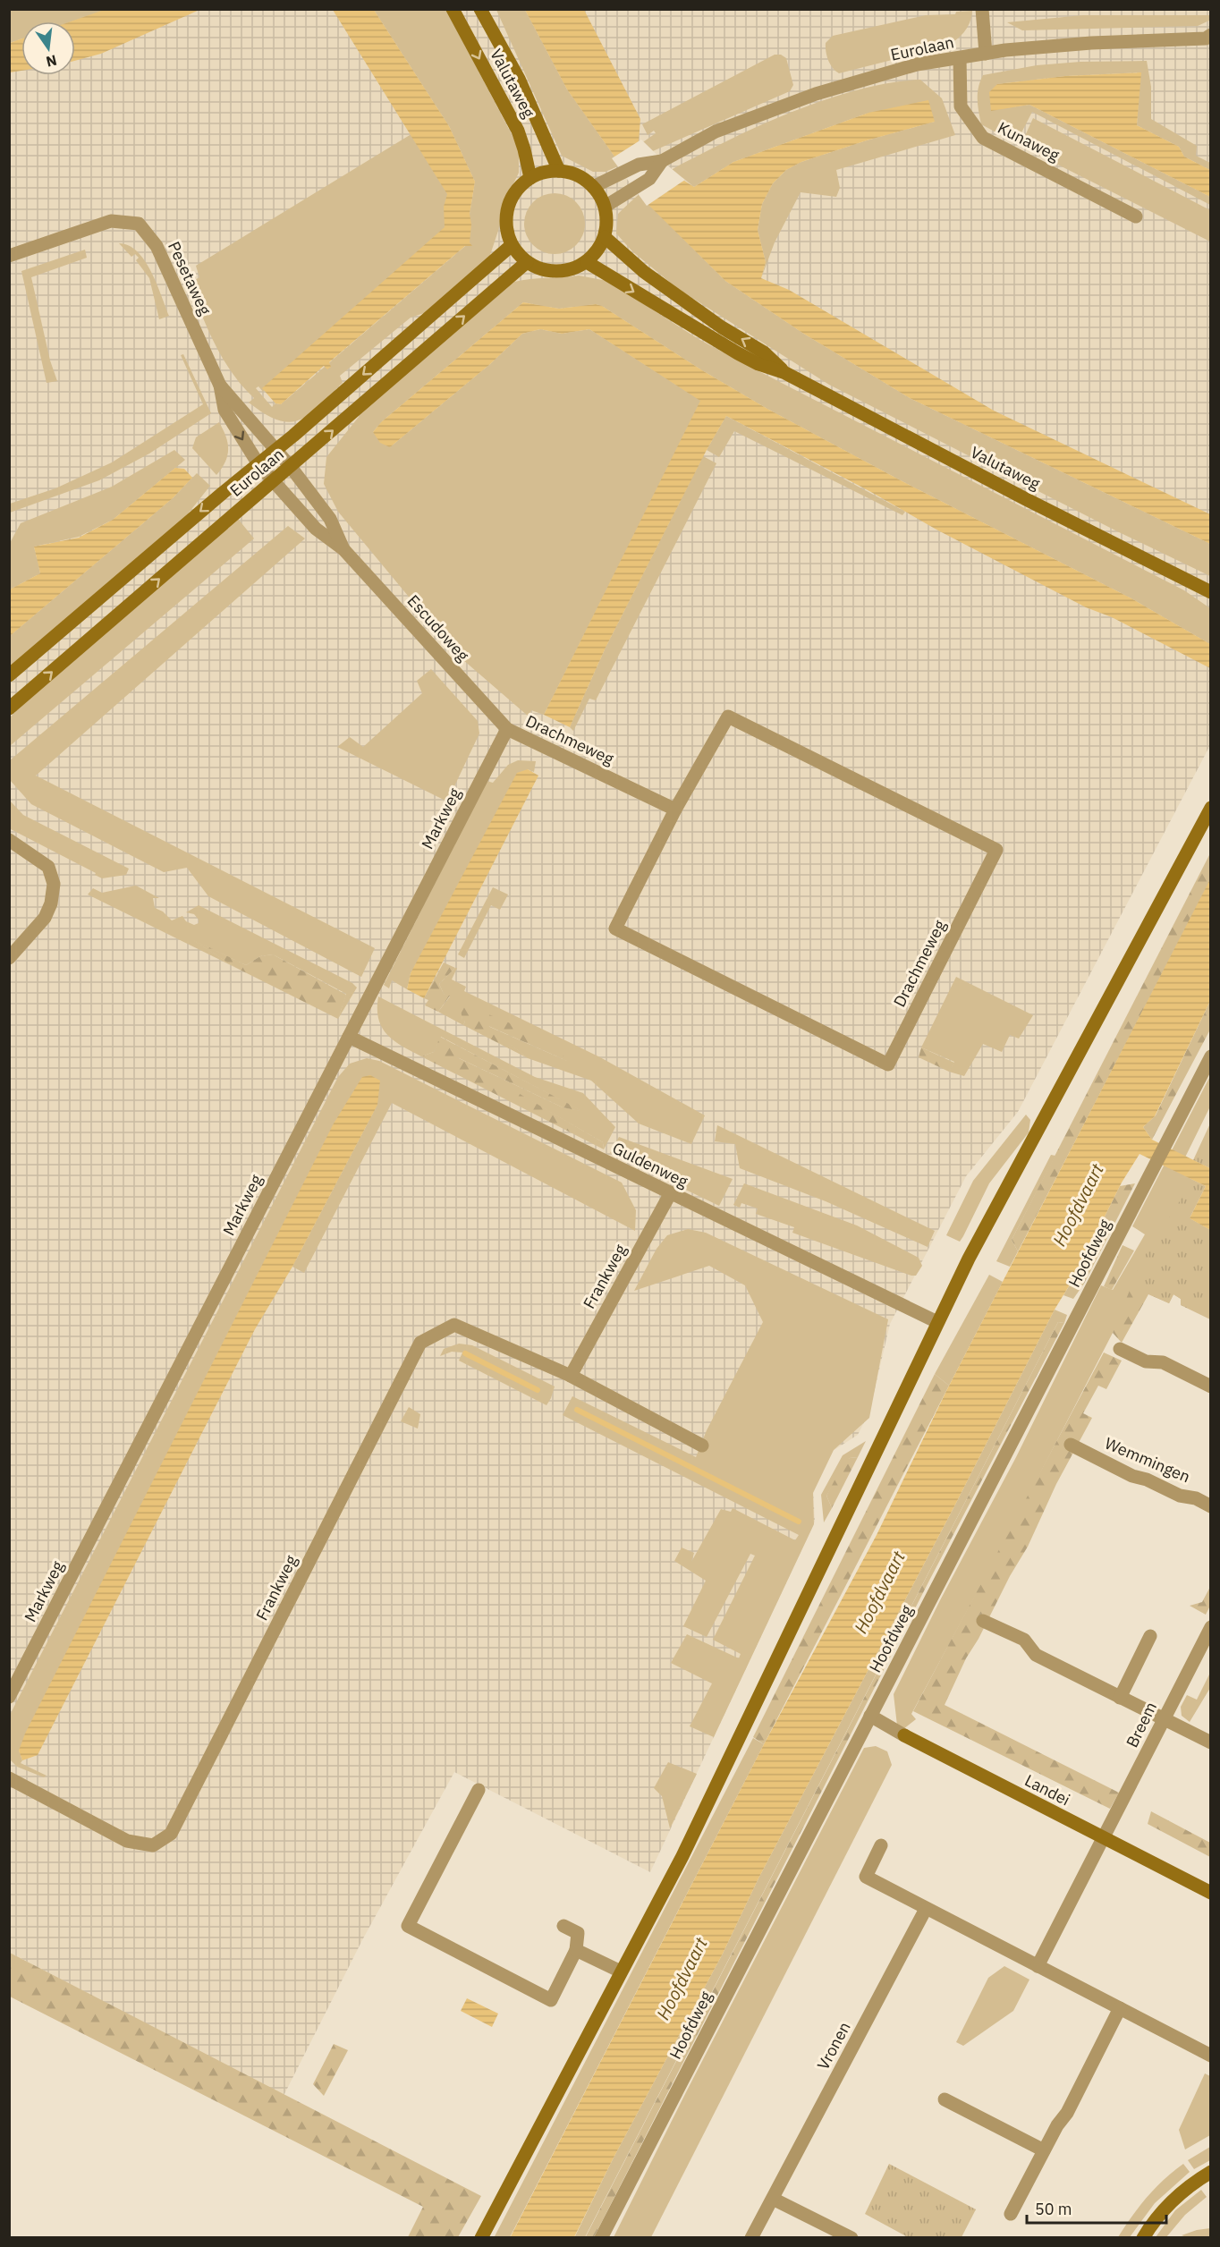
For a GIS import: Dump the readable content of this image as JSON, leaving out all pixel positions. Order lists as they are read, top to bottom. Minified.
{"streets":{"street":["Eurolaan","Valutaweg","Kunaweg","Pesetaweg","Escudoweg","Drachmeweg","Markweg","Guldenweg","Hoofdweg","Frankweg","Wemmingen","Breem","Landei","Vronen"]},"crossings":[["Eurolaan","Valutaweg"],["Eurolaan","Kunaweg"],["Eurolaan","Pesetaweg"],["Eurolaan","Escudoweg"],["Pesetaweg","Escudoweg"],["Escudoweg","Drachmeweg"],["Escudoweg","Markweg"],["Drachmeweg","Markweg"],["Markweg","Guldenweg"],["Guldenweg","Frankweg"],["Hoofdweg","Landei"],["Breem","Landei"]],"water":["Hoofdvaart"],"scale_bar":"50 m","north":"bottom"}
